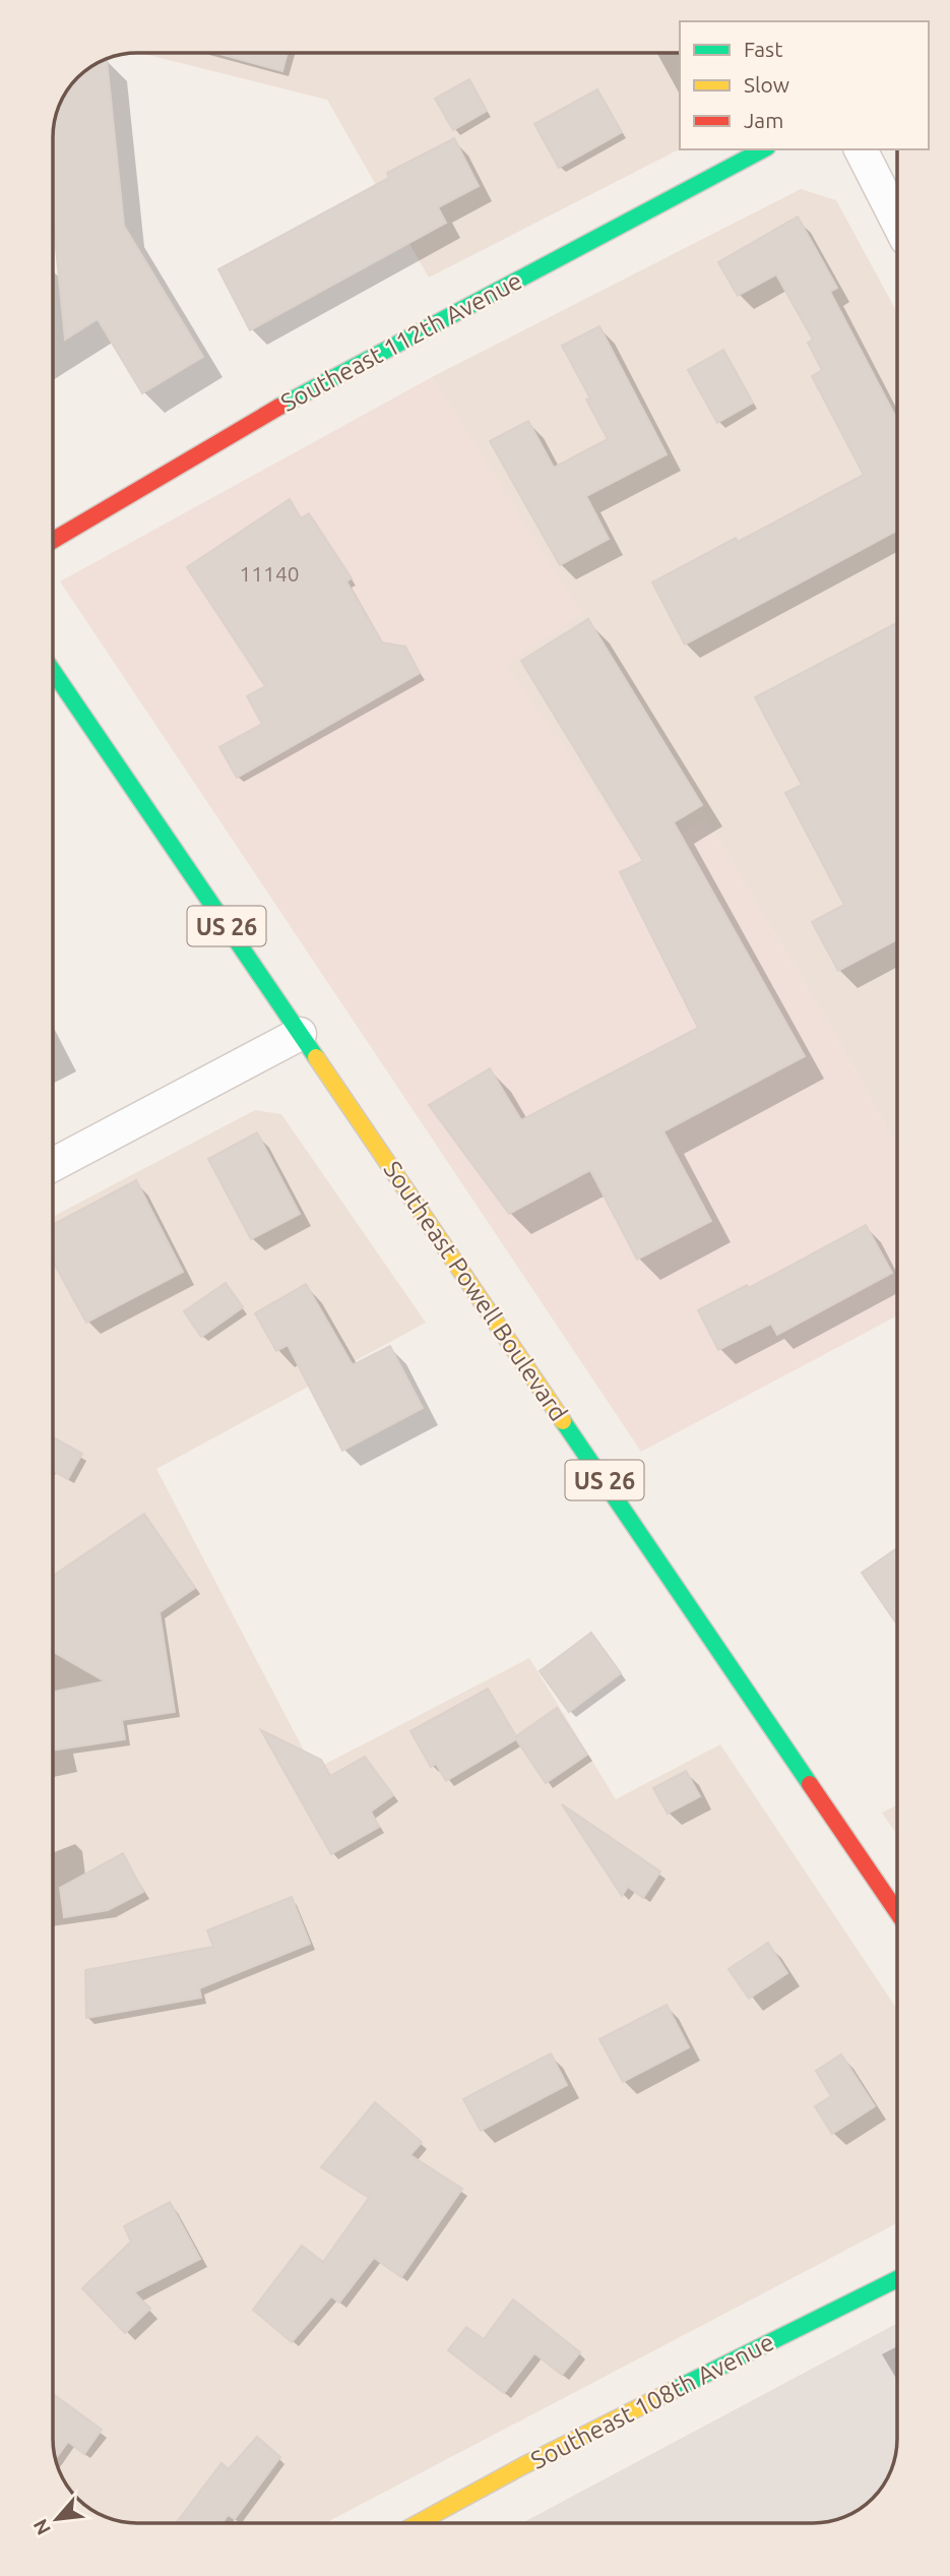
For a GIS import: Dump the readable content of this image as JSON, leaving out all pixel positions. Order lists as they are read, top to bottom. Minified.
{"streets":{"main road":["Southeast 112th Avenue","US 26","Southeast Powell Boulevard","Southeast 108th Avenue"]},"house_numbers":["11140"],"legend":["Fast","Slow","Jam"],"north":"bottom left"}
